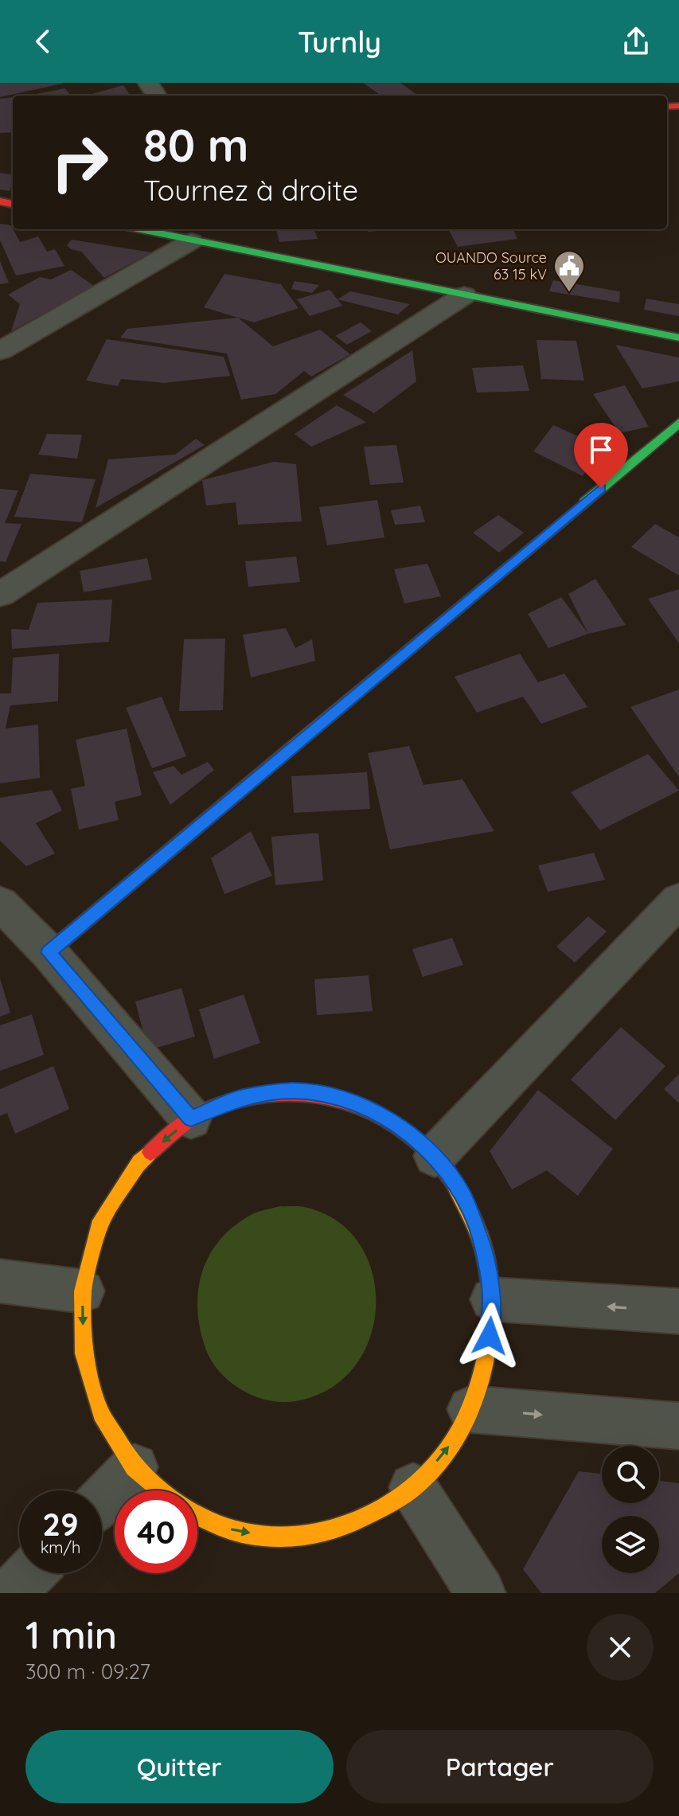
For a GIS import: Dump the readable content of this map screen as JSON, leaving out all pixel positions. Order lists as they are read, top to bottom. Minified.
{"places":{"public building":["OUANDO Source 63 15 kV"]},"page":{"header":"Turnly","turn":["80 m","Tournez à droite"],"speed":"29 km/h","limit":"40","heading":["1 min","300 m · 09:27"],"buttons":["Quitter","Partager"]}}
